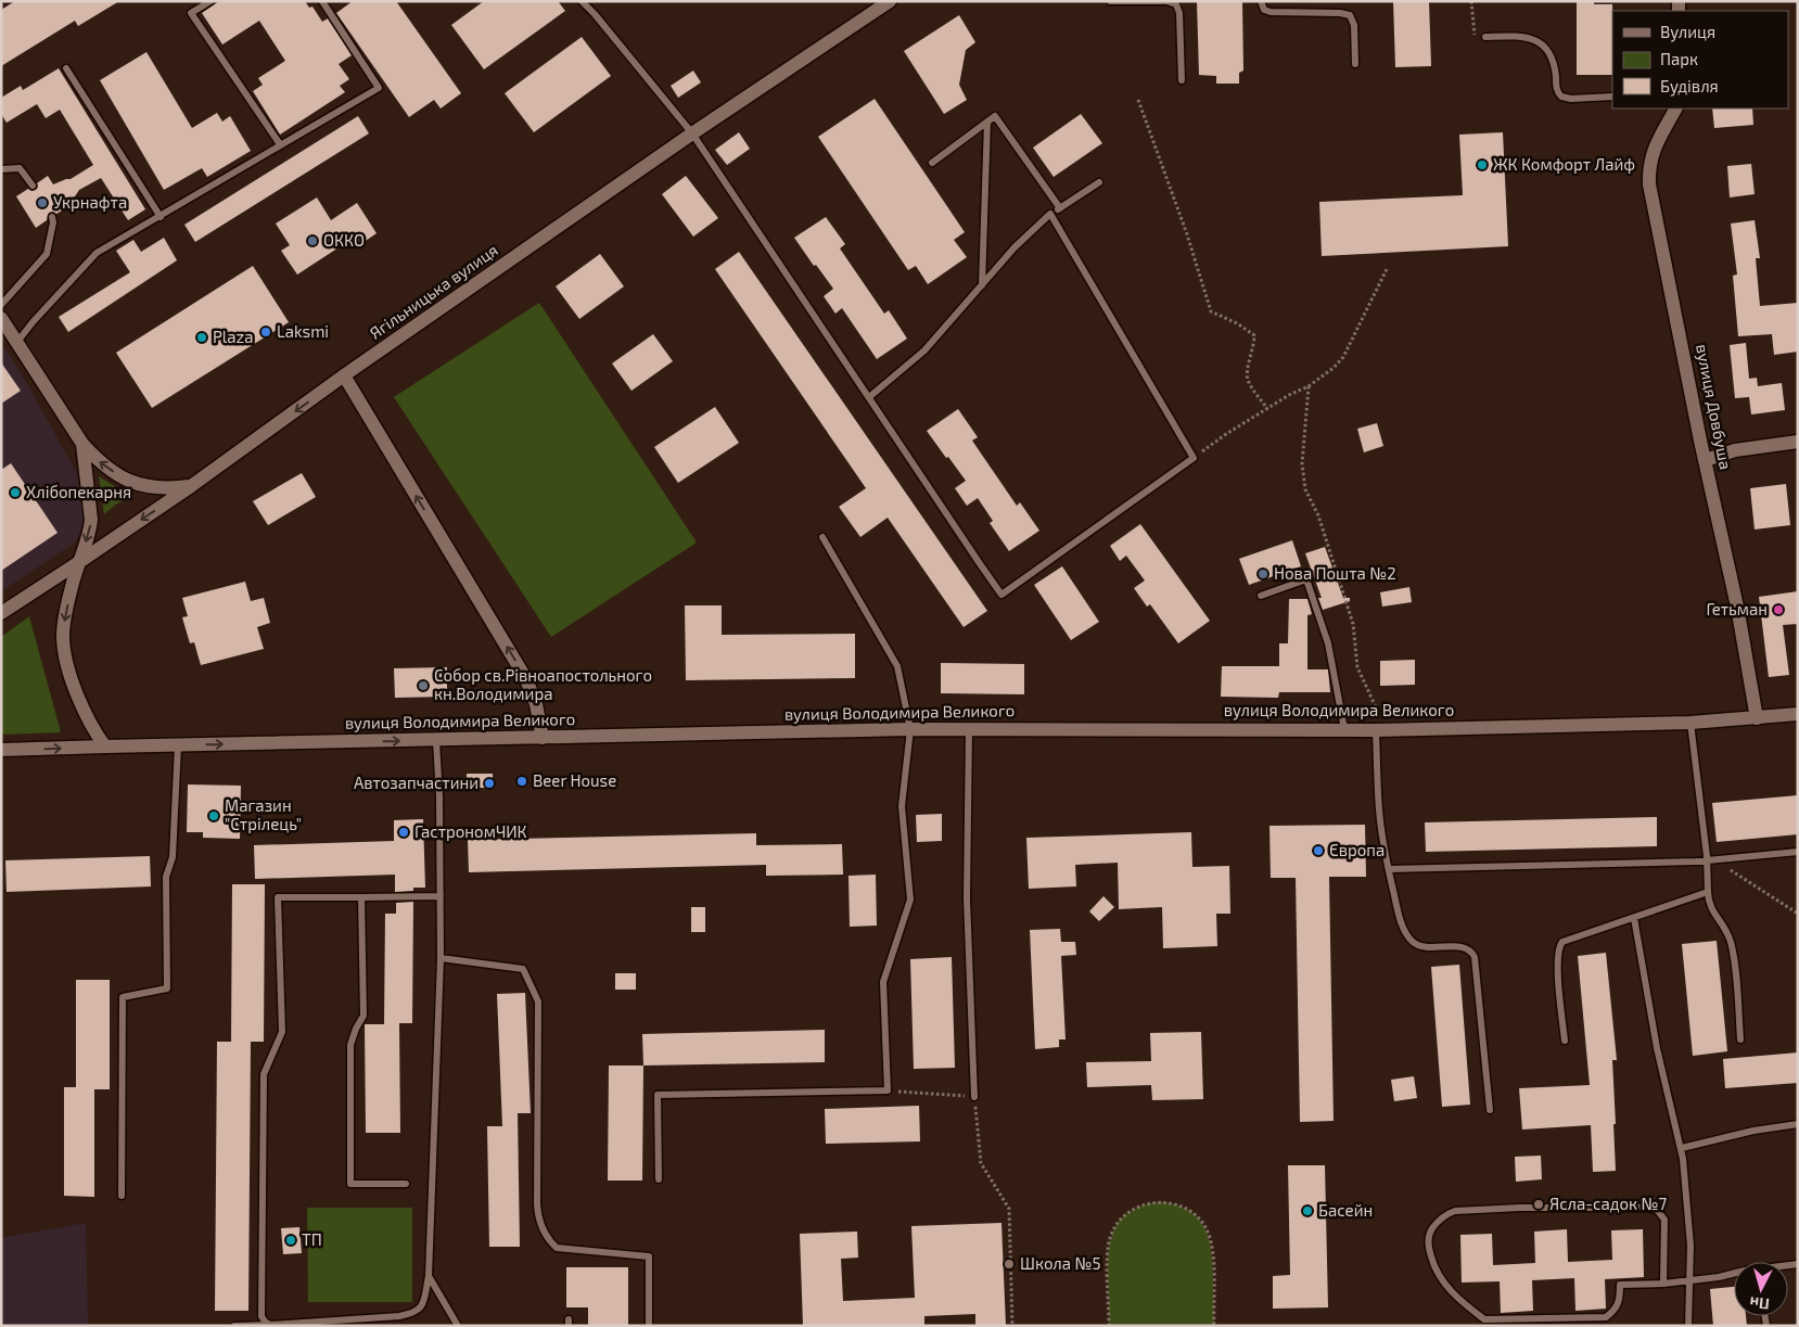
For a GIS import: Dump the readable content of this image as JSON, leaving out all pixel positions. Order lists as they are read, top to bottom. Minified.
{"streets":{"main road":["Ягільницька вулиця","вулиця Довбуша","вулиця Володимира Великого"]},"crossings":[["вулиця Довбуша","вулиця Володимира Великого"]],"places":["ЖК Комфорт Лайф","Укрнафта","ОККО","Laksmi","Plaza","Хлібопекарня","Нова Пошта №2","Гетьман","Собор св.Рівноапостольного кн.Володимира","Beer House","Автозапчастини","Магазин \"Стрілець\"","ГастрономЧИК","Європа","Ясла-садок №7","Басейн","ТП","Школа №5"],"legend":["Вулиця","Парк","Будівля"],"north":"bottom"}
